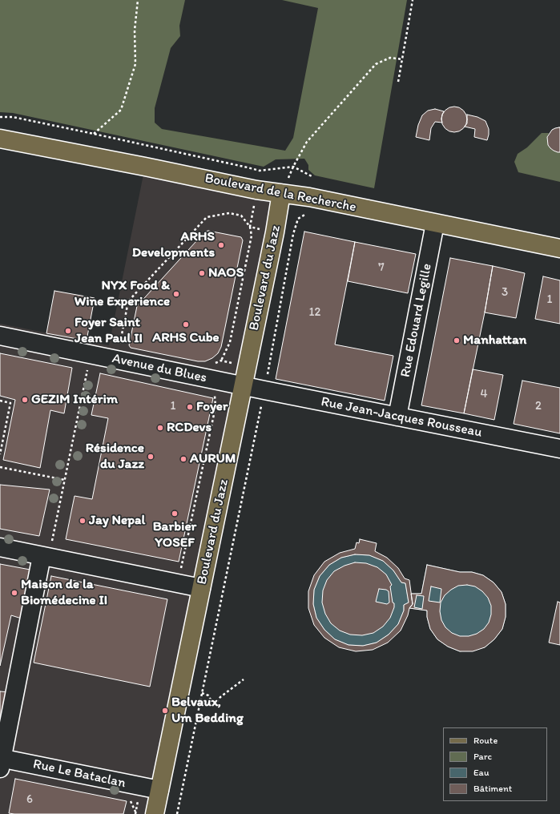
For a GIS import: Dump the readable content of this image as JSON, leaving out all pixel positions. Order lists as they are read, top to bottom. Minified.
{"streets":{"main road":["Boulevard de la Recherche","Boulevard du Jazz"],"street":["Rue Edouard Legille","Avenue du Blues","Rue Jean-Jacques Rousseau","Rue Le Bataclan"]},"crossings":[["Boulevard de la Recherche","Boulevard du Jazz"],["Boulevard de la Recherche","Rue Edouard Legille"],["Boulevard du Jazz","Avenue du Blues"],["Boulevard du Jazz","Rue Jean-Jacques Rousseau"],["Boulevard du Jazz","Rue Le Bataclan"],["Rue Edouard Legille","Rue Jean-Jacques Rousseau"],["Avenue du Blues","Rue Jean-Jacques Rousseau"]],"places":["ARHS Developments","NAOS","NYX Food & Wine Experience","ARHS Cube","Foyer Saint Jean Paul II","Manhattan","GEZIM Intérim","Foyer","RCDevs","Résidence du Jazz","AURUM","Barbier YOSEF","Jay Nepal","Maison de la Biomédecine II","Belvaux, Um Bedding"],"house_numbers":["7","3","1","12","4","1","2","6"],"legend":["Route","Parc","Eau","Bâtiment"]}
